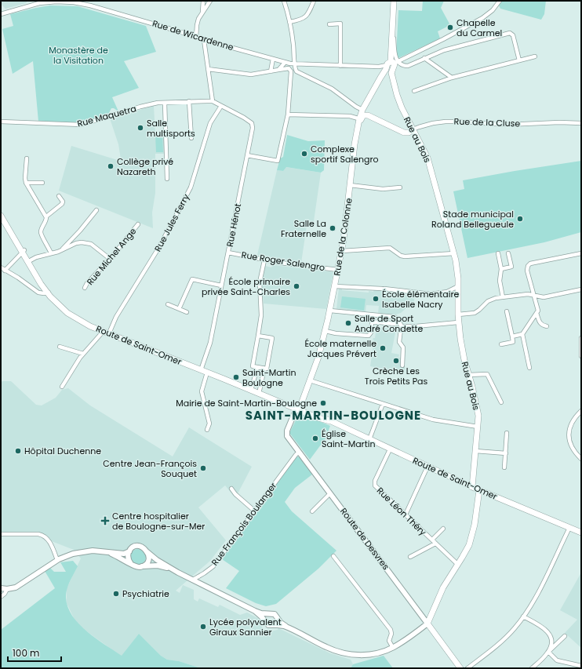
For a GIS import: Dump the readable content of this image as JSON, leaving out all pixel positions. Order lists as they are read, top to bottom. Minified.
{"streets":{"main road":["Rue au Bois","Rue de la Colonne","Route de Saint-Omer","Route de Desvres"],"street":["Rue de Wicardenne","Rue Maquetra","Rue de la Cluse","Rue Jules Ferry","Rue Hénot","Rue Michel Ange","Rue Roger Salengro","Rue Léon Théry","Rue François Boulanger"]},"crossings":[["Rue de Wicardenne","Rue au Bois"],["Rue de Wicardenne","Rue de la Colonne"],["Rue Maquetra","Rue Hénot"],["Rue de la Cluse","Rue au Bois"],["Rue au Bois","Rue de la Colonne"],["Rue au Bois","Route de Saint-Omer"],["Rue Jules Ferry","Rue Hénot"],["Rue Jules Ferry","Route de Saint-Omer"],["Rue Hénot","Rue Roger Salengro"],["Rue Hénot","Route de Saint-Omer"],["Rue de la Colonne","Rue Roger Salengro"],["Rue de la Colonne","Route de Saint-Omer"],["Rue de la Colonne","Route de Desvres"],["Route de Saint-Omer","Rue Léon Théry"],["Route de Saint-Omer","Route de Desvres"],["Rue François Boulanger","Route de Desvres"]],"districts":["SAINT-MARTIN-BOULOGNE"],"parks":["Monastère de la Visitation"],"places":{"other":["Chapelle du Carmel","Salle multisports","Complexe sportif Salengro","Collège privé Nazareth","Stade municipal Roland Bellegueule","Salle La Fraternelle","École primaire privée Saint-Charles","École élémentaire Isabelle Nacry","Salle de Sport André Condette","École maternelle Jacques Prévert","Crèche Les Trois Petits Pas","Saint-Martin Boulogne","Mairie de Saint-Martin-Boulogne","Église Saint-Martin","Hôpital Duchenne","Centre Jean-François Souquet","Psychiatrie","Lycée polyvalent Giraux Sannier"],"health":["Centre hospitalier de Boulogne-sur-Mer"]},"scale_bar":"100 m"}
